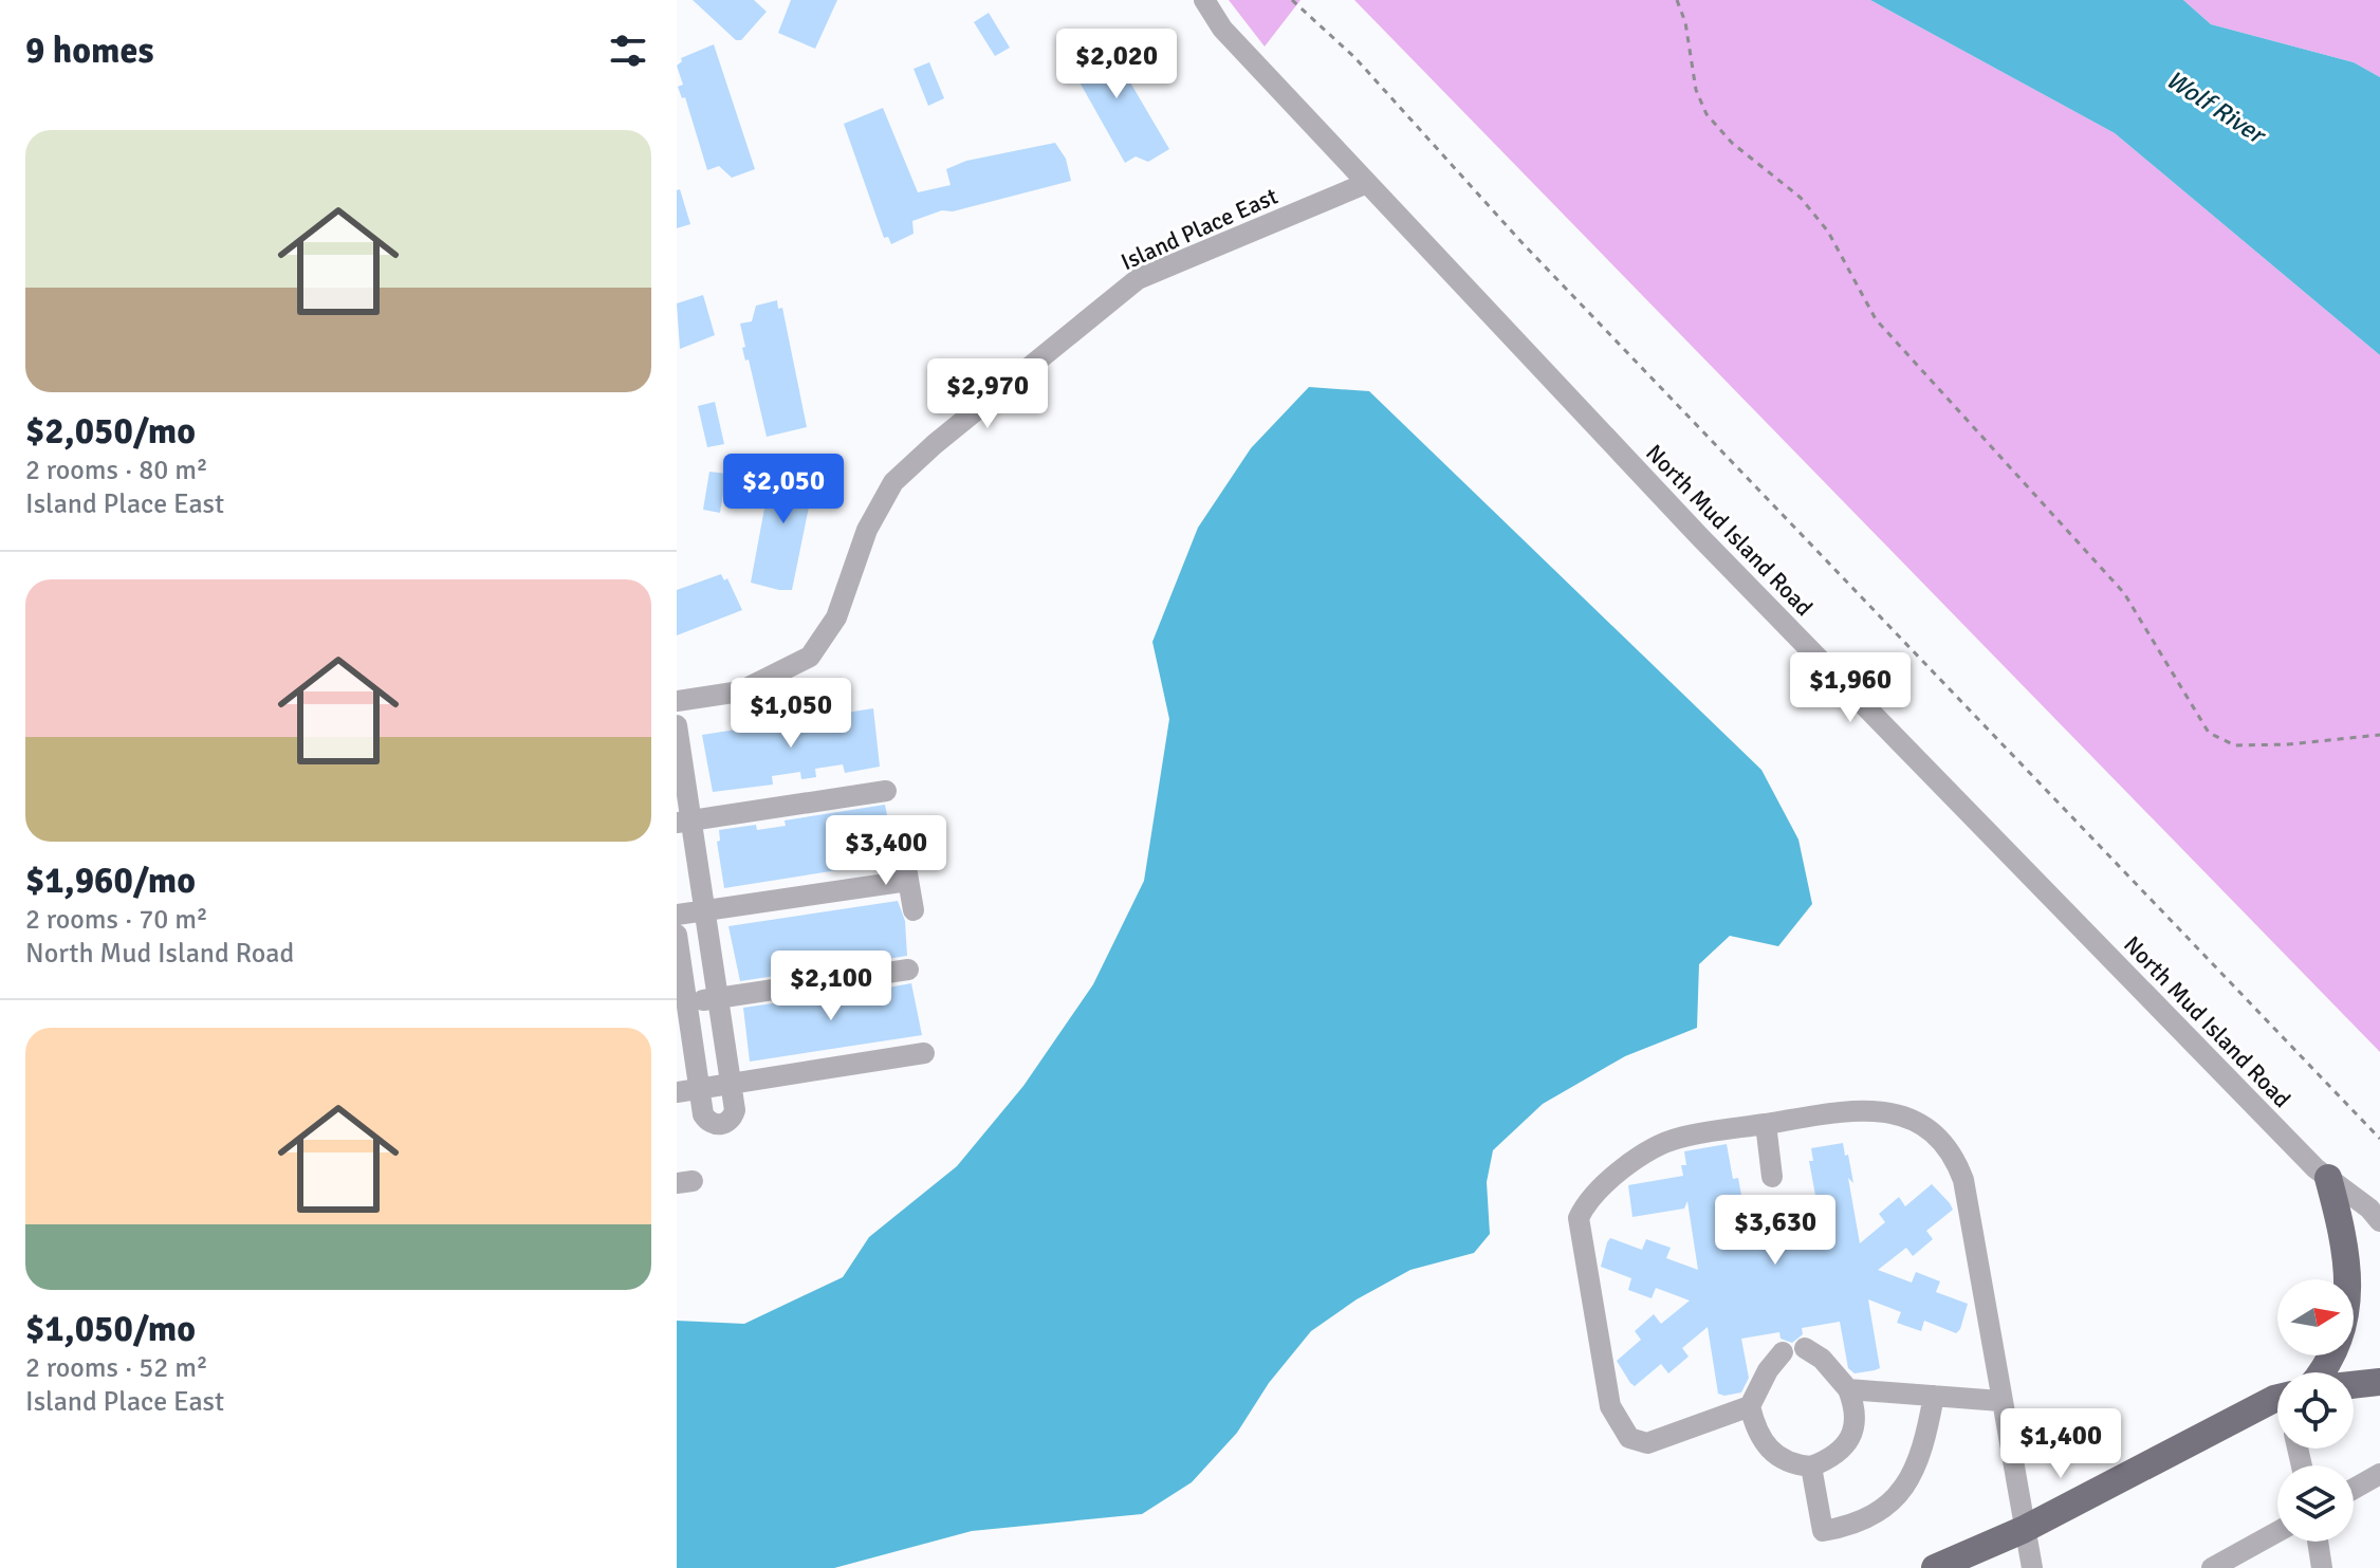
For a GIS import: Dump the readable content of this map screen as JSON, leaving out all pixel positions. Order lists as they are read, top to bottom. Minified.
{"streets":{"street":["Island Place East","North Mud Island Road"]},"crossings":[["Island Place East","North Mud Island Road"]],"water":["Wolf River"],"north":"right","page":{"heading":"9 homes","price":["$2,020","$2,970","$2,050","$1,960","$1,050","$3,400","$2,100","$3,630","$1,400"],"list":[{"name":"$2,050/mo","note":"2 rooms · 80 m² · Island Place East"},{"name":"$1,960/mo","note":"2 rooms · 70 m² · North Mud Island Road"},{"name":"$1,050/mo","note":"2 rooms · 52 m² · Island Place East"}]}}
